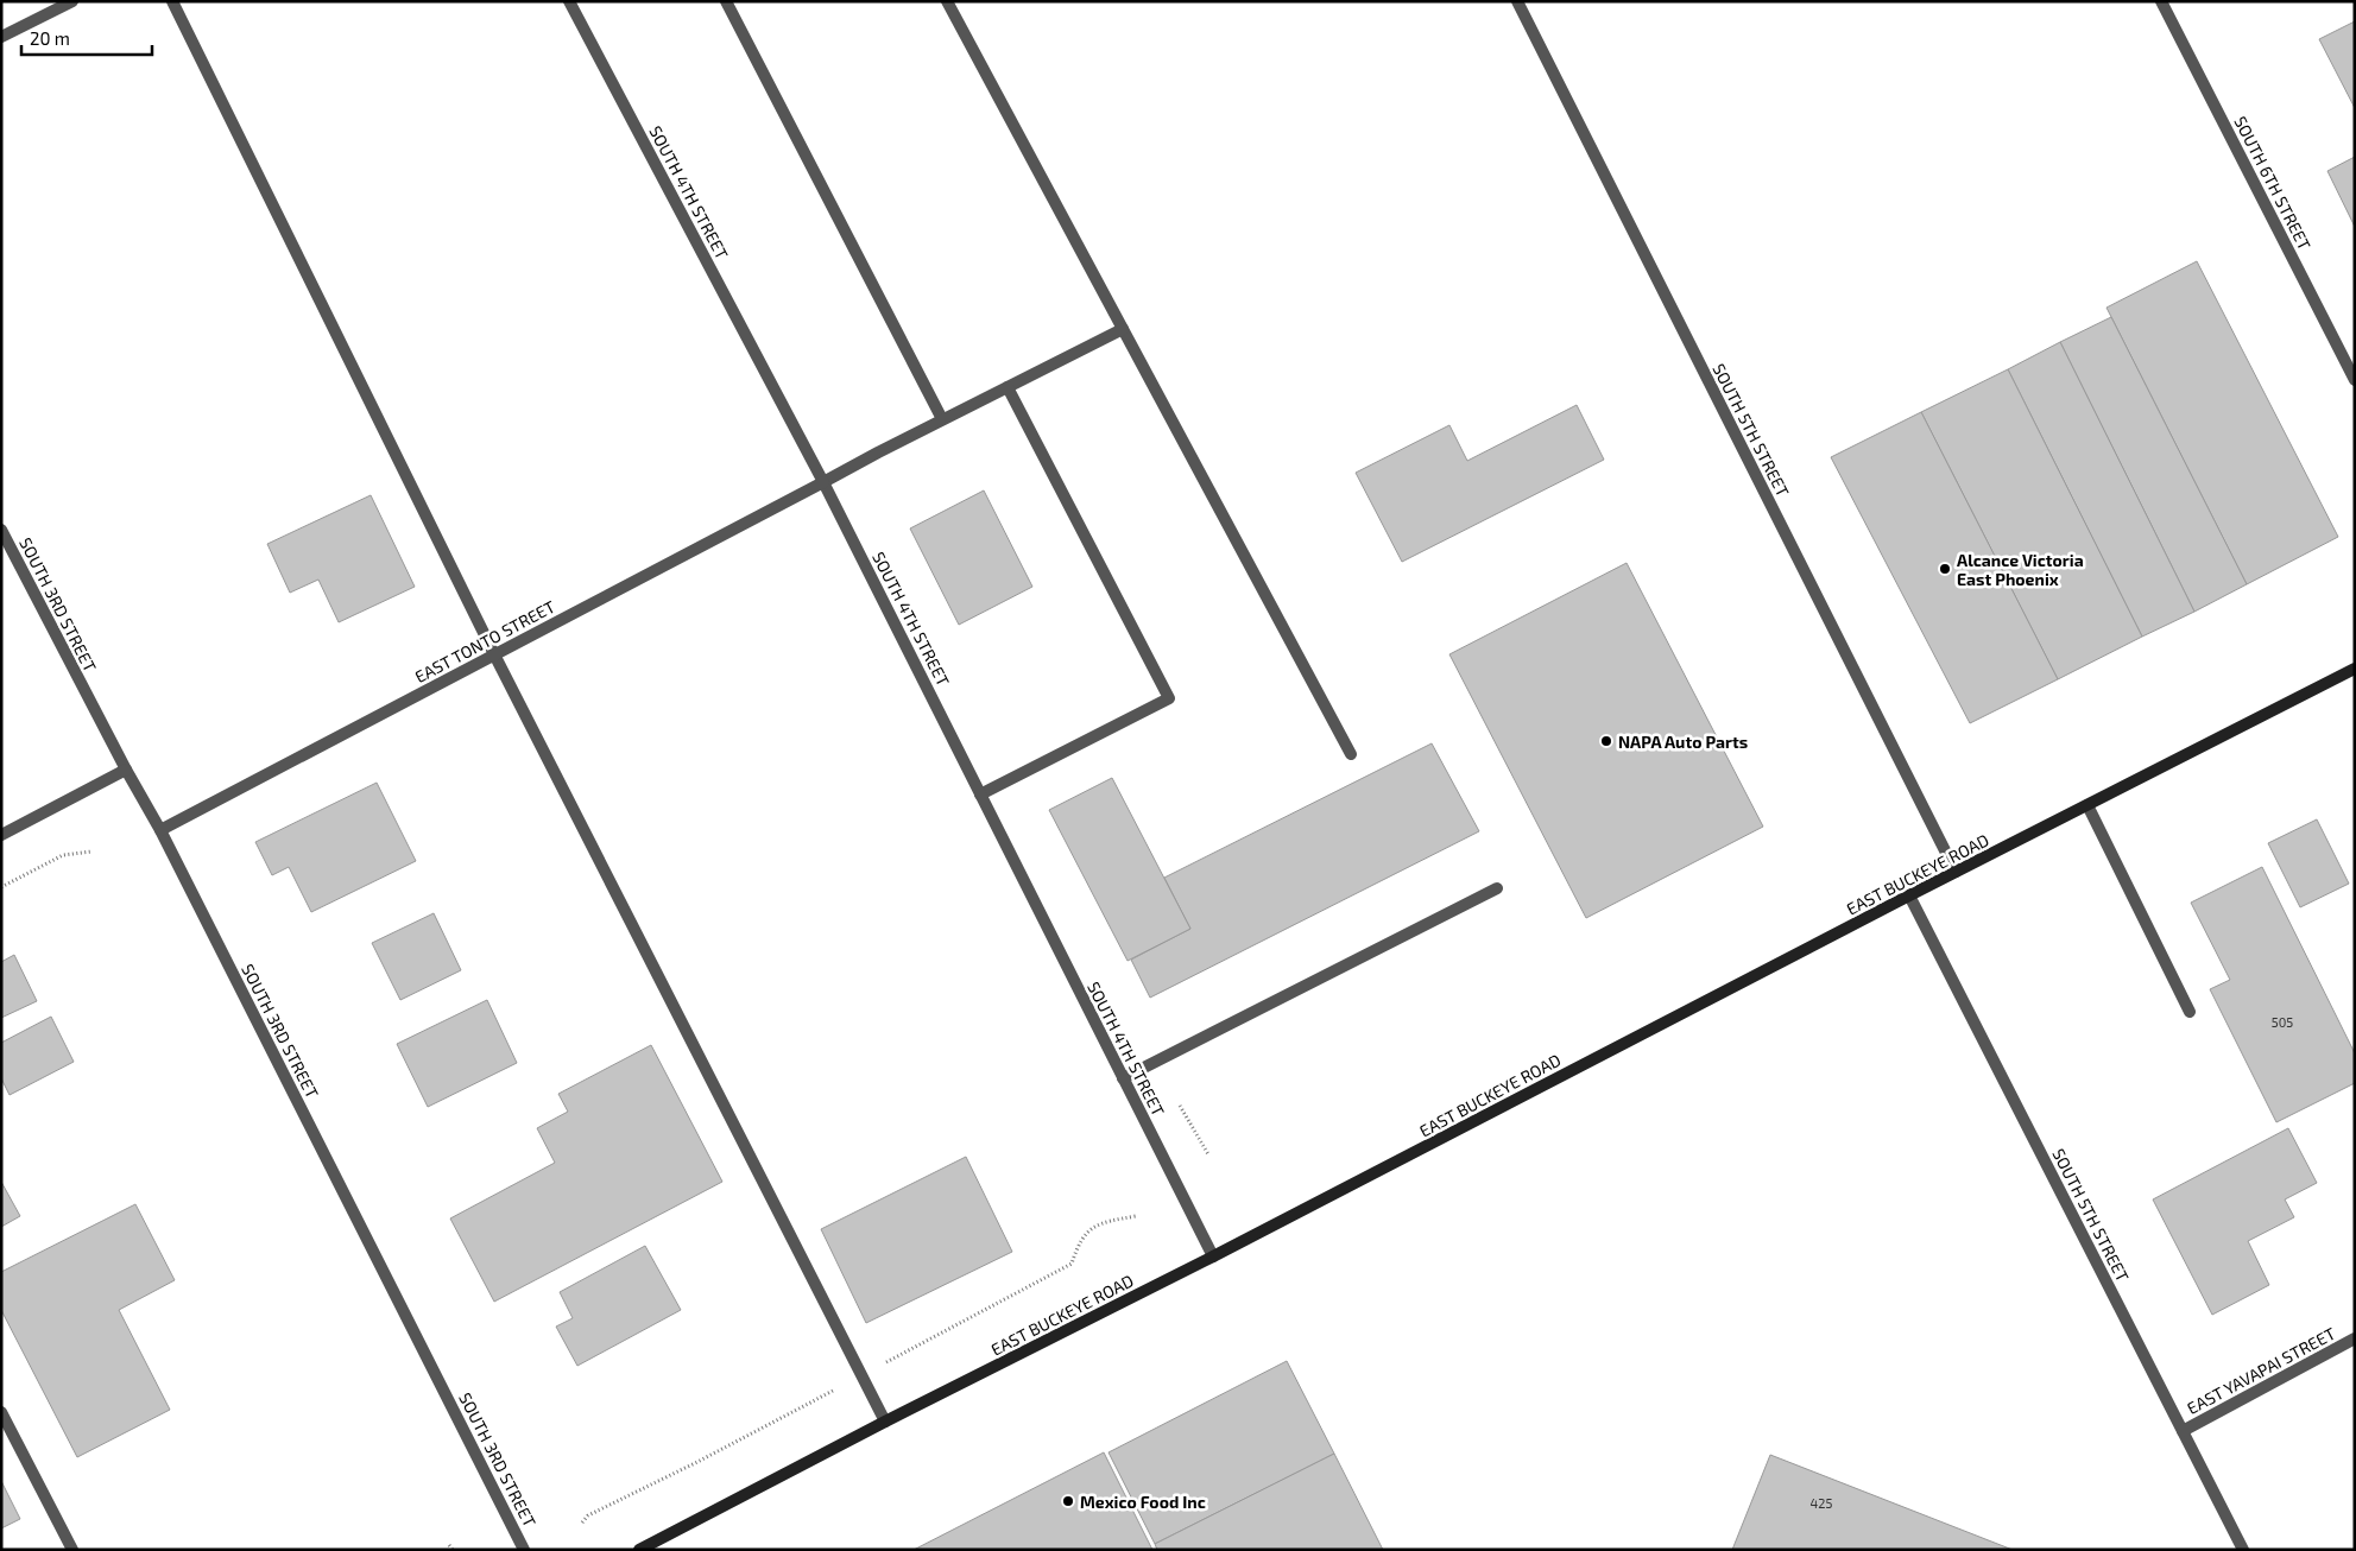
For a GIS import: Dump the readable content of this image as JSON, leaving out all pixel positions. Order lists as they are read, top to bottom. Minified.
{"streets":{"main road":["EAST BUCKEYE ROAD"],"street":["SOUTH 6TH STREET","SOUTH 4TH STREET","SOUTH 5TH STREET","SOUTH 3RD STREET","EAST TONTO STREET","EAST YAVAPAI STREET"]},"crossings":[["SOUTH 4TH STREET","EAST TONTO STREET"],["SOUTH 4TH STREET","EAST BUCKEYE ROAD"],["SOUTH 5TH STREET","EAST BUCKEYE ROAD"],["SOUTH 5TH STREET","EAST YAVAPAI STREET"],["SOUTH 3RD STREET","EAST TONTO STREET"]],"places":["Alcance Victoria East Phoenix","NAPA Auto Parts","Mexico Food Inc"],"house_numbers":["505","425"],"scale_bar":"20 m"}
